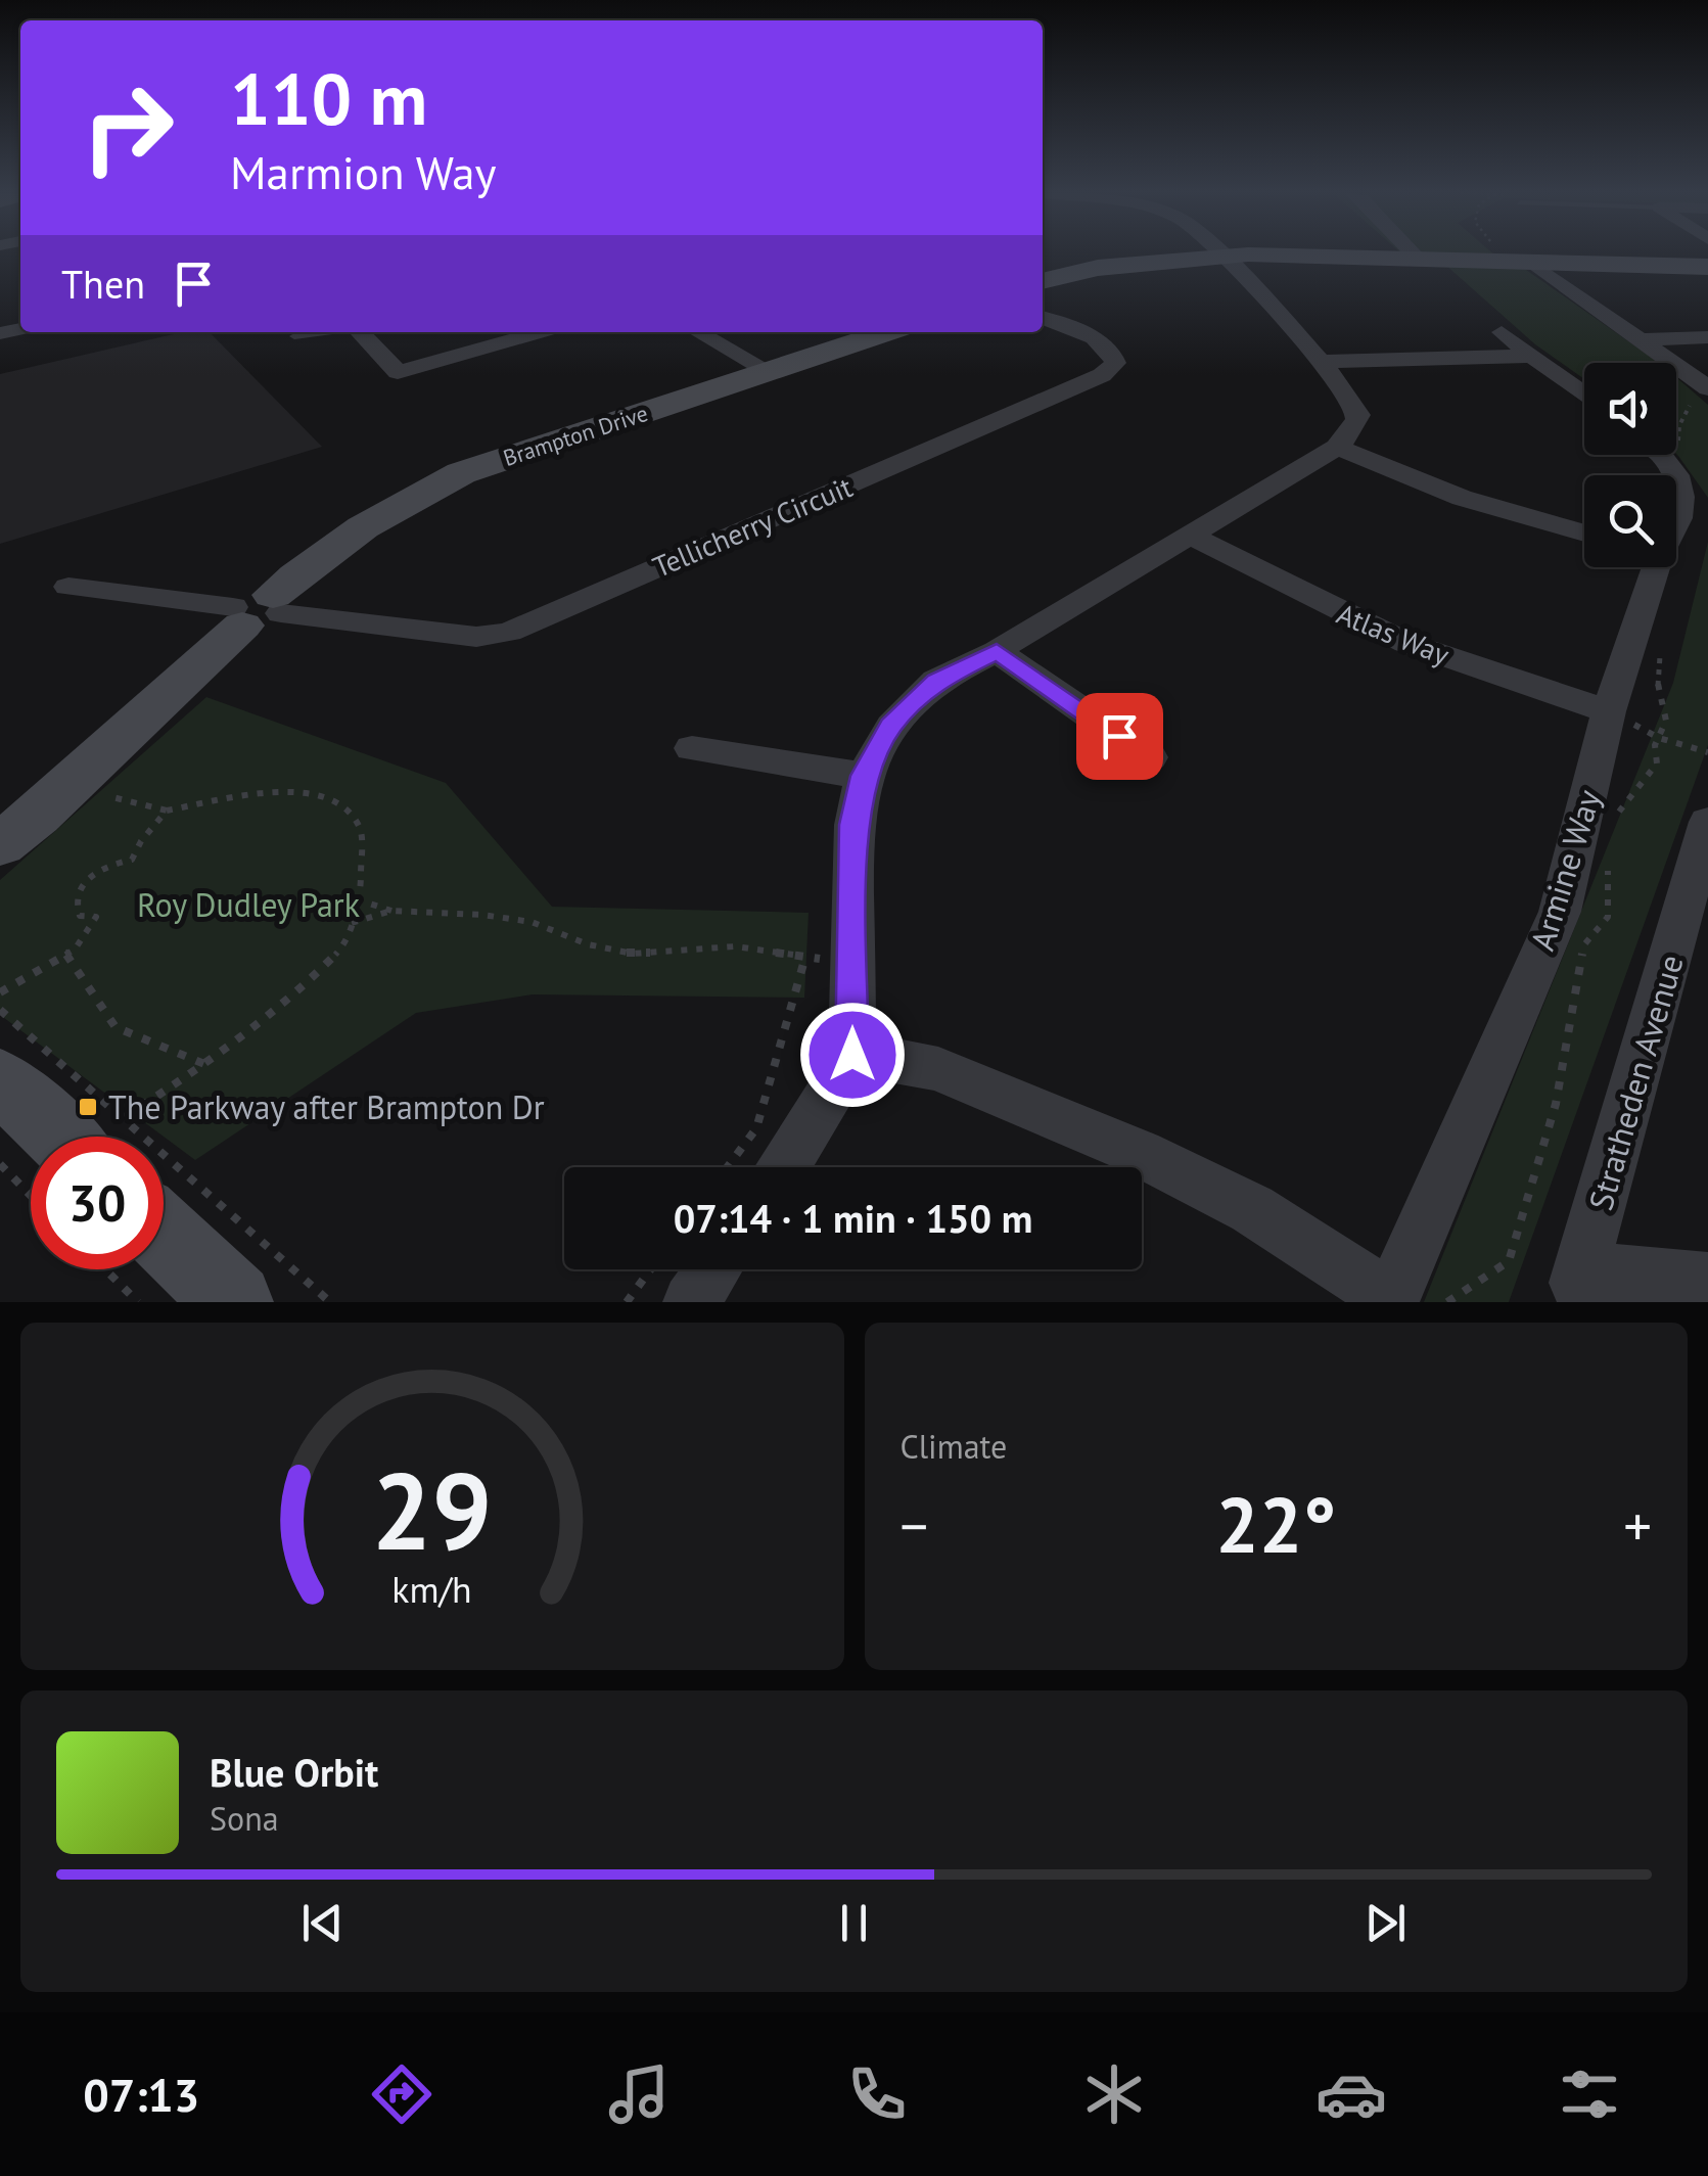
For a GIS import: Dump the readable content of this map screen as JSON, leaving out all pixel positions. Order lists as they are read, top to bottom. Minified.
{"streets":{"street":["Brampton Drive","Tellicherry Circuit","Atlas Way","Armine Way","Stratheden Avenue"]},"crossings":[["Brampton Drive","Tellicherry Circuit"],["Atlas Way","Armine Way"]],"parks":["Roy Dudley Park"],"places":{"transit":["The Parkway after Brampton Dr"]},"page":{"turn":["110 m","Marmion Way"],"then":"Then","limit":"30","trip":"07:14 · 1 min · 150 m","tile":"Climate","heat":["−","22°","+"],"song":["Blue Orbit","Sona"],"tabs":"07:13","gauge":["29","km/h"]}}
